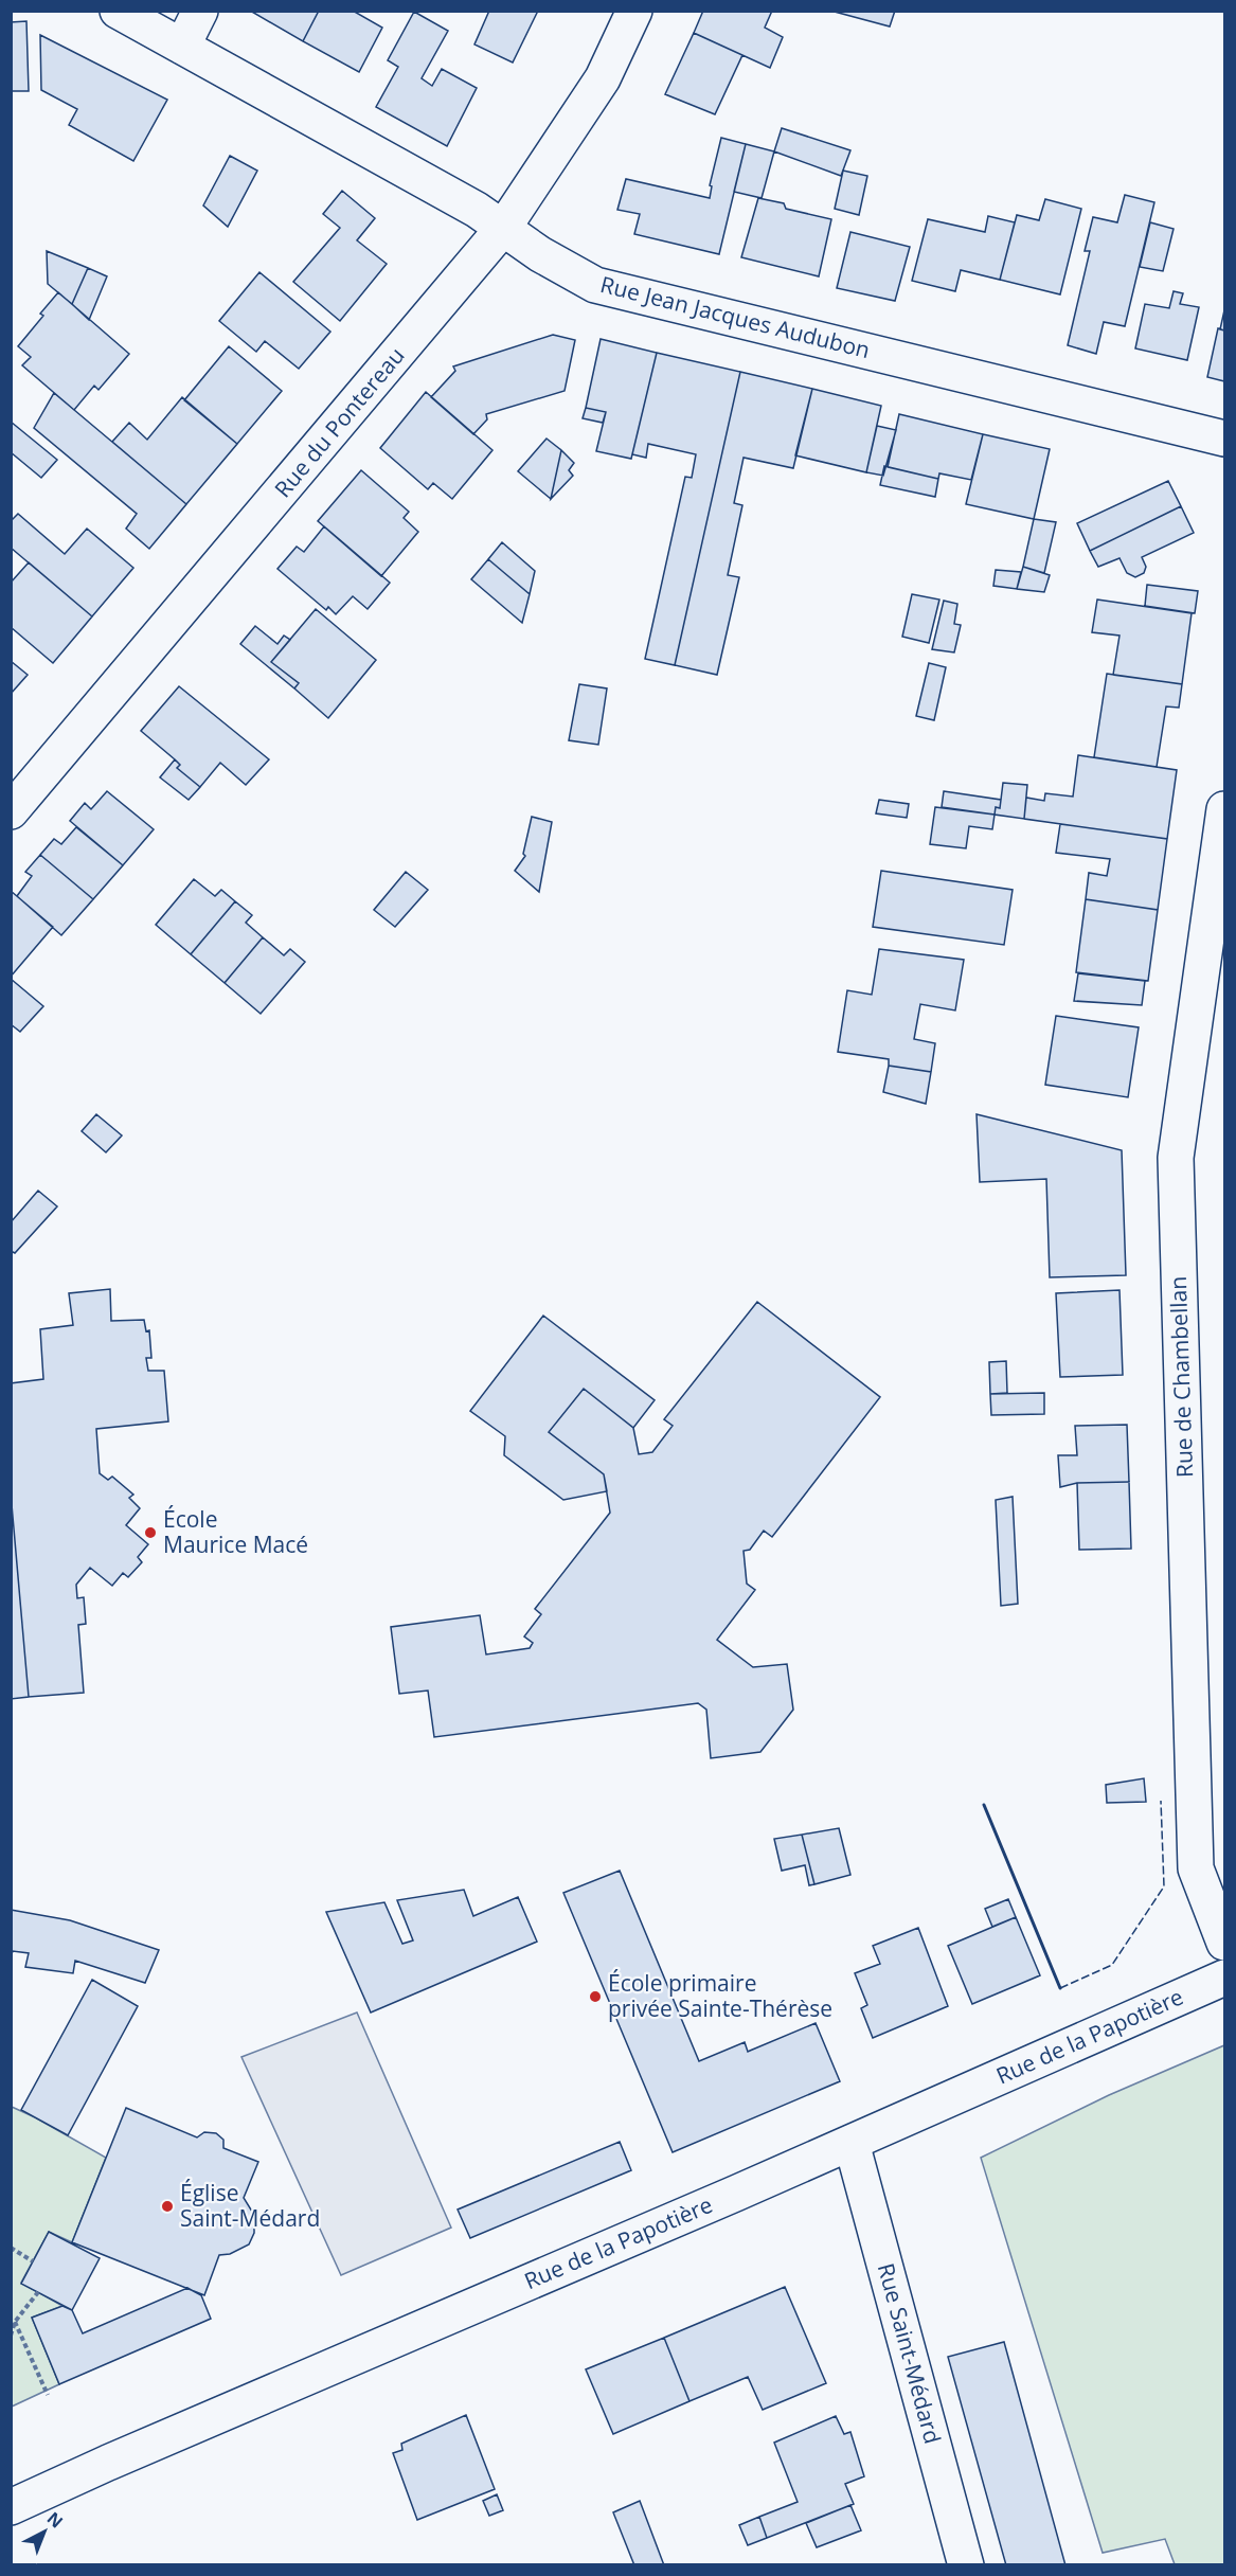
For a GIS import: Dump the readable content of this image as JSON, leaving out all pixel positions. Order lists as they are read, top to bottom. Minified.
{"streets":{"street":["Rue Jean Jacques Audubon","Rue du Pontereau","Rue de Chambellan","Rue de la Papotière","Rue Saint-Médard"]},"crossings":[["Rue Jean Jacques Audubon","Rue du Pontereau"],["Rue de la Papotière","Rue Saint-Médard"]],"places":["École Maurice Macé","École primaire privée Sainte-Thérèse","Église Saint-Médard"],"north":"top right"}
